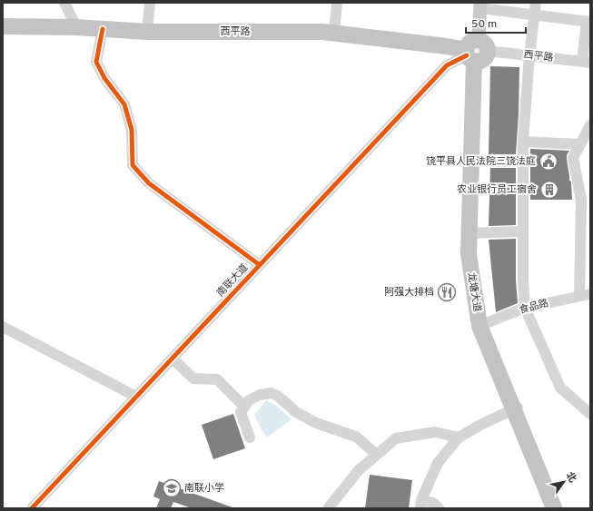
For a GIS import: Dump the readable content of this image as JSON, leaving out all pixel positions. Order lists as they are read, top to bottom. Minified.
{"streets":{"highway":["西平路","龙塘大道"],"street":["南联大道","食品路"]},"crossings":[["西平路","南联大道"],["西平路","龙塘大道"],["南联大道","龙塘大道"],["龙塘大道","食品路"]],"places":{"public building":["饶平县人民法院三饶法庭"],"building":["农业银行员工宿舍"],"restaurant":["阿强大排档"],"school or university":["南联小学"]},"scale_bar":"50 m","north":"top right"}
